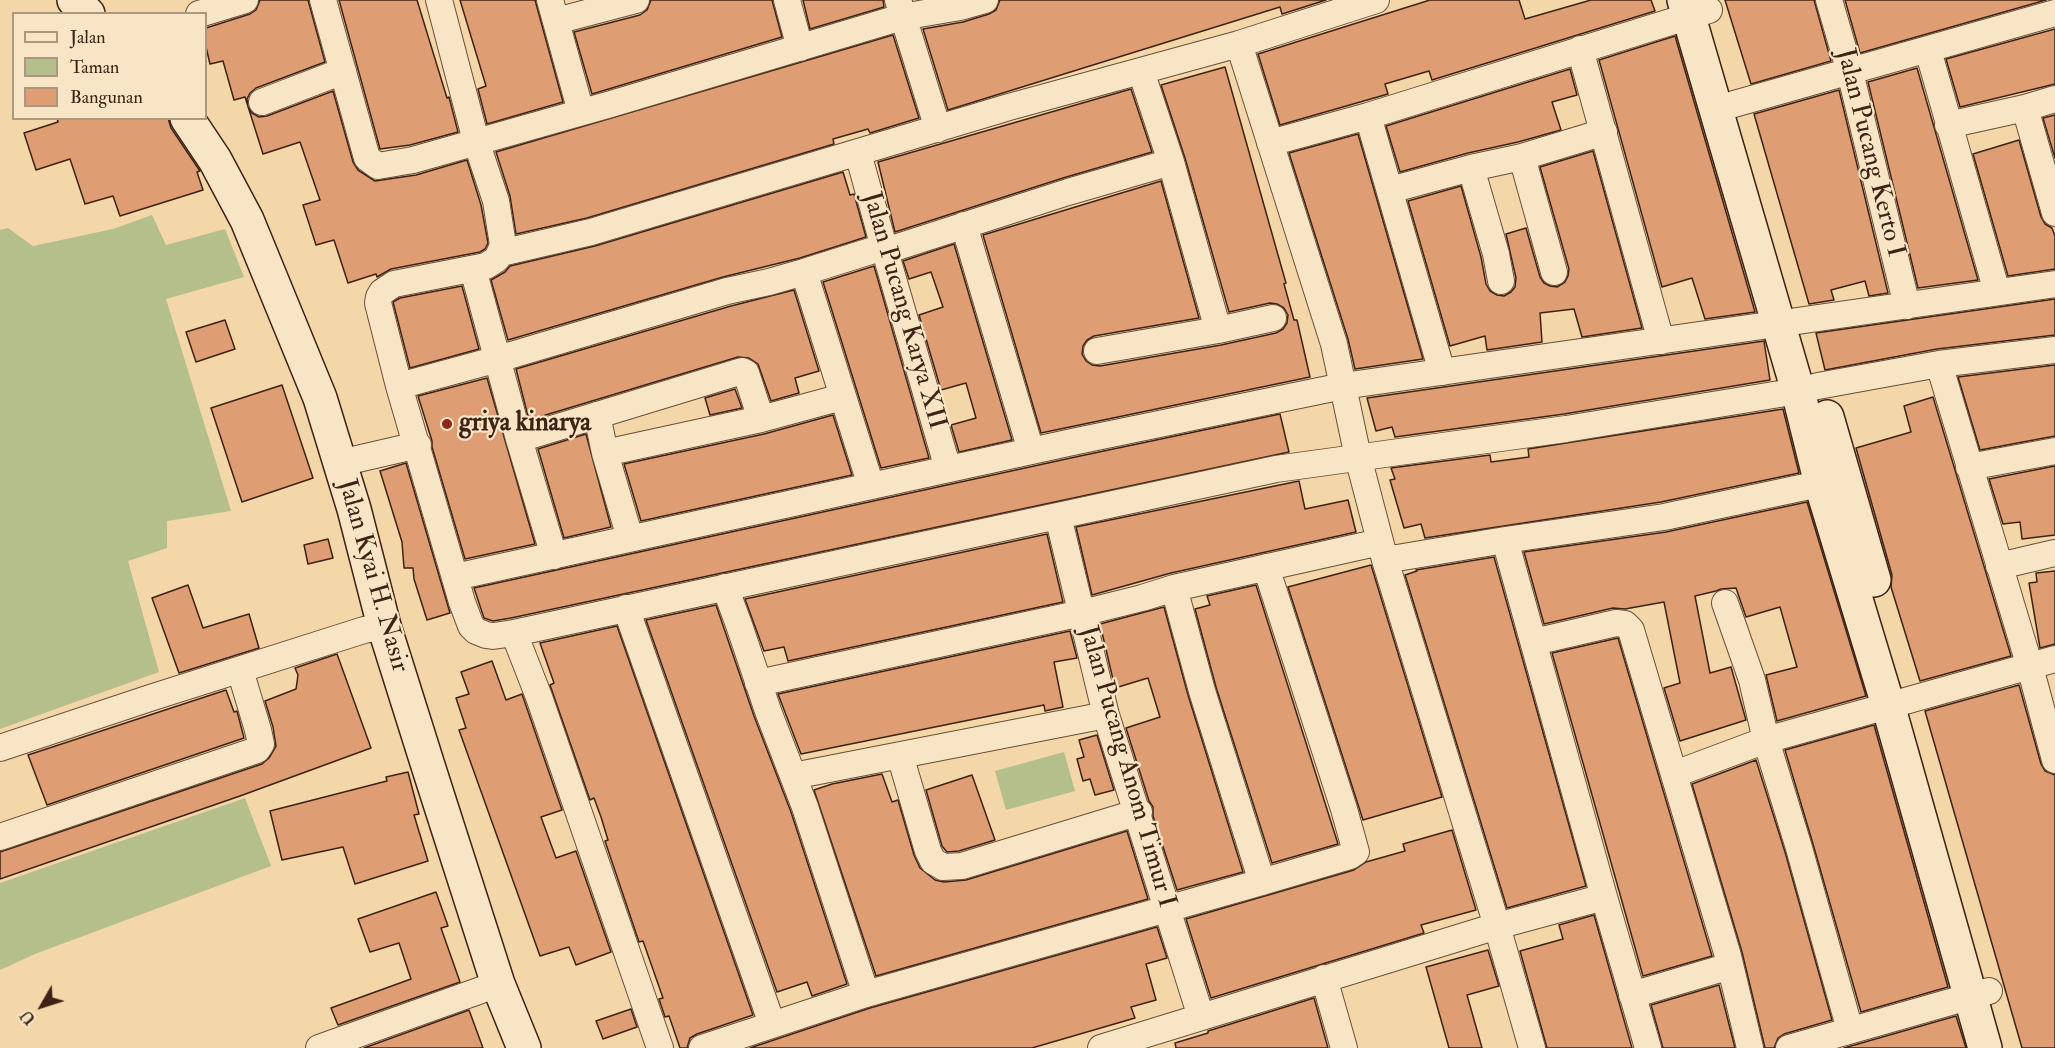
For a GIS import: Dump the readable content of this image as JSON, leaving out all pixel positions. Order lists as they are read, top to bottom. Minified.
{"streets":{"main road":["Jalan Kyai H. Nasir"],"street":["Jalan Pucang Kerto I","Jalan Pucang Karya XII","Jalan Pucang Anom Timur I"]},"places":["griya kinarya"],"legend":["Jalan","Taman","Bangunan"],"north":"bottom left"}
